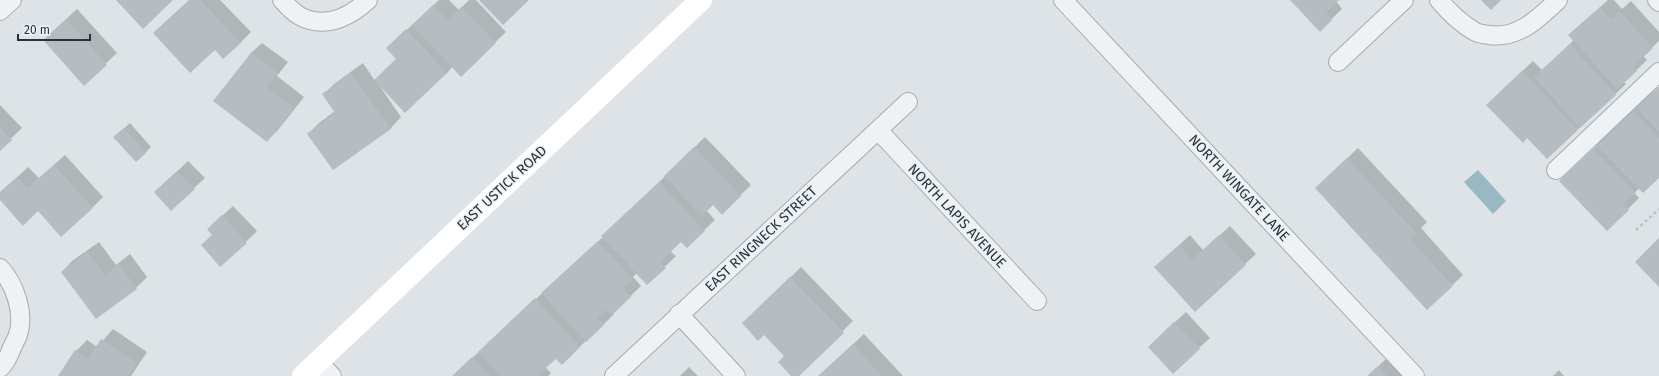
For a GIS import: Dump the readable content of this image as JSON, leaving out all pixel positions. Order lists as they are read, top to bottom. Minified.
{"streets":{"main road":["EAST USTICK ROAD"],"street":["NORTH WINGATE LANE","NORTH LAPIS AVENUE","EAST RINGNECK STREET"]},"crossings":[["NORTH LAPIS AVENUE","EAST RINGNECK STREET"]],"scale_bar":"20 m"}
